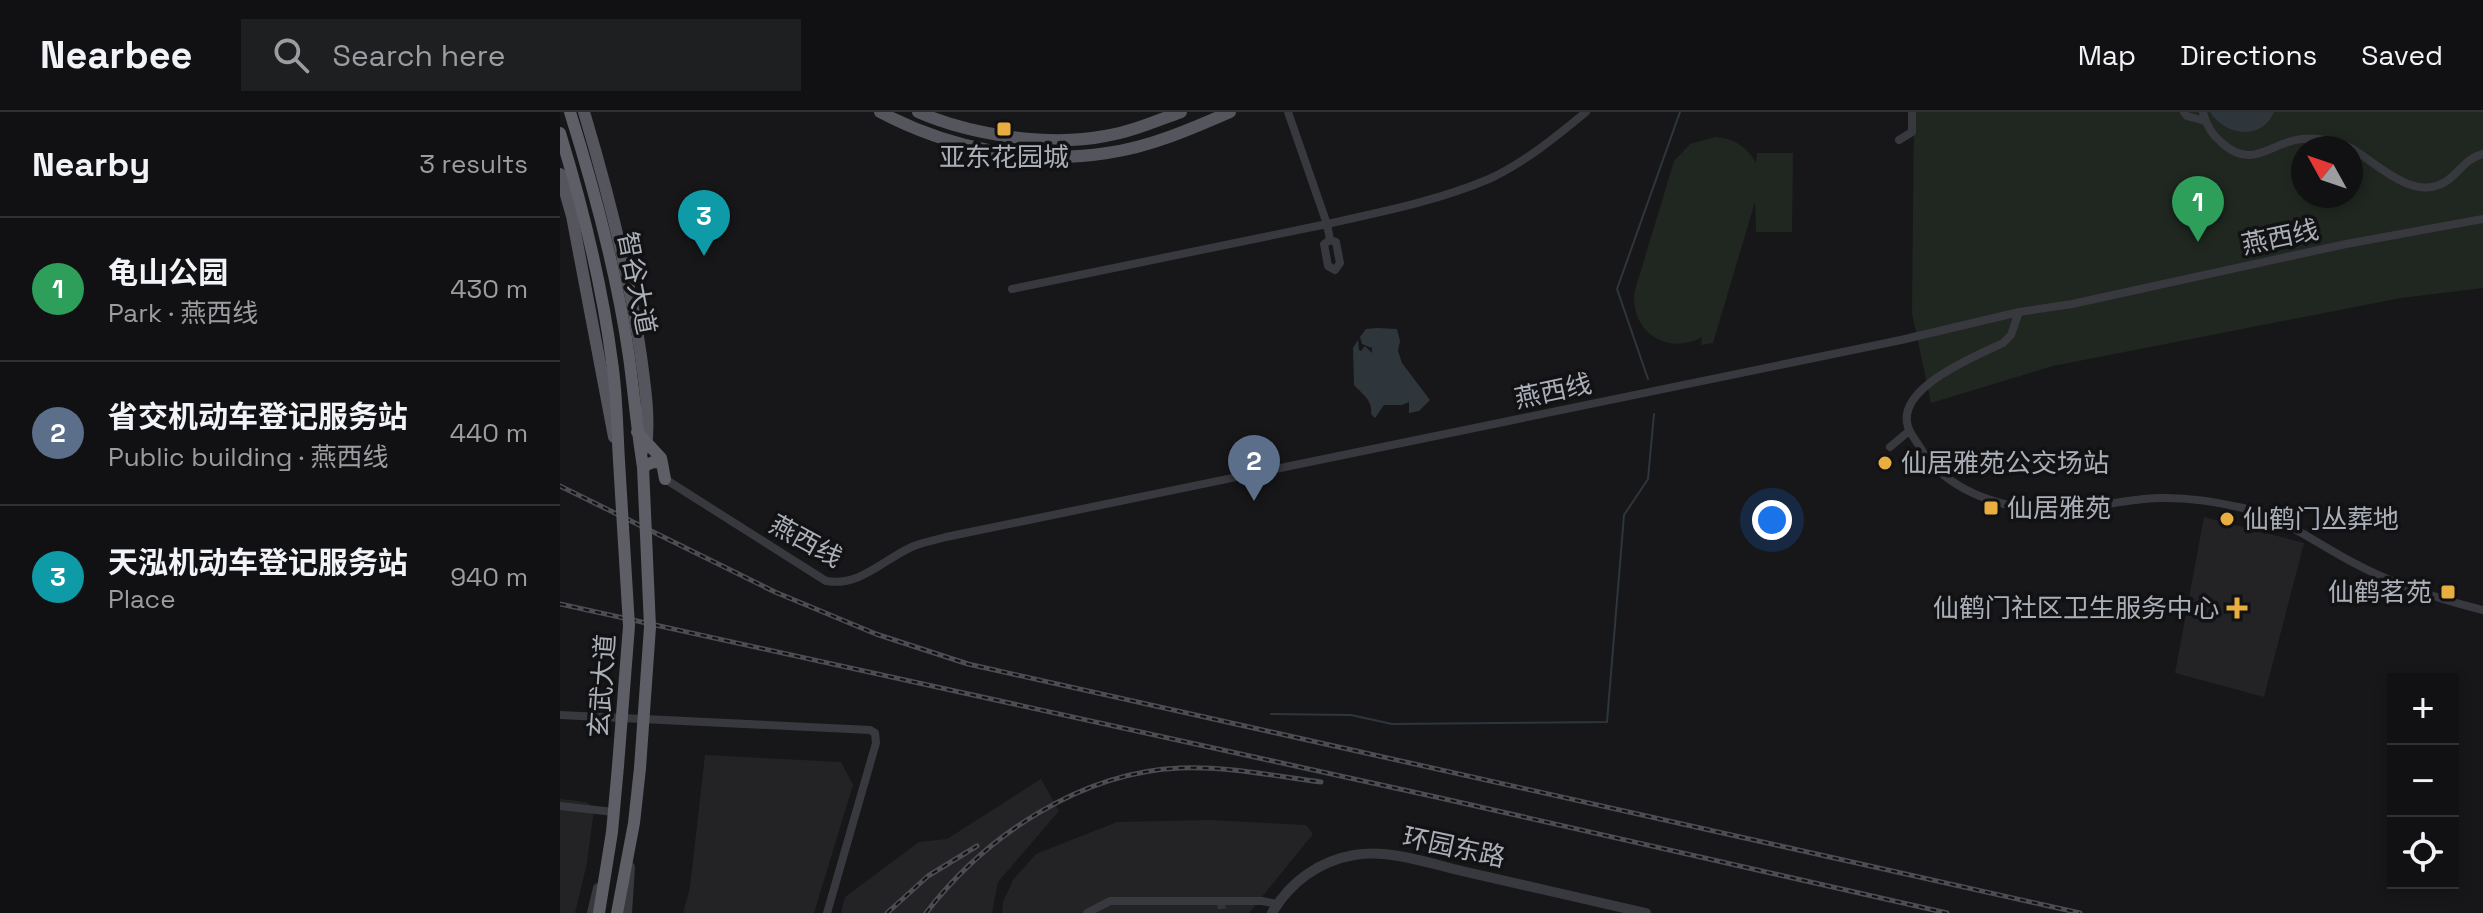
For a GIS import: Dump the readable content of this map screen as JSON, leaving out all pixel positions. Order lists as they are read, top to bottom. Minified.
{"streets":{"highway":["智谷大道","玄武大道"],"street":["燕西线","环园东路"]},"crossings":[["智谷大道","玄武大道"]],"places":{"transit":["亚东花园城","仙居雅苑","仙鹤茗苑"],"other":["仙居雅苑公交场站","仙鹤门丛葬地"],"health":["仙鹤门社区卫生服务中心"]},"north":"top left","page":{"header":"Nearbee","search":"Search here","nav":["Map","Directions","Saved"],"heading":["Nearby","3 results"],"pins":["1","3","2"],"list":[{"mark":"1","name":"龟山公园","note":"Park · 燕西线","value":"430 m"},{"mark":"2","name":"省交机动车登记服务站","note":"Public building · 燕西线","value":"440 m"},{"mark":"3","name":"天泓机动车登记服务站","note":"Place","value":"940 m"}],"map_buttons":["+","−"]}}
